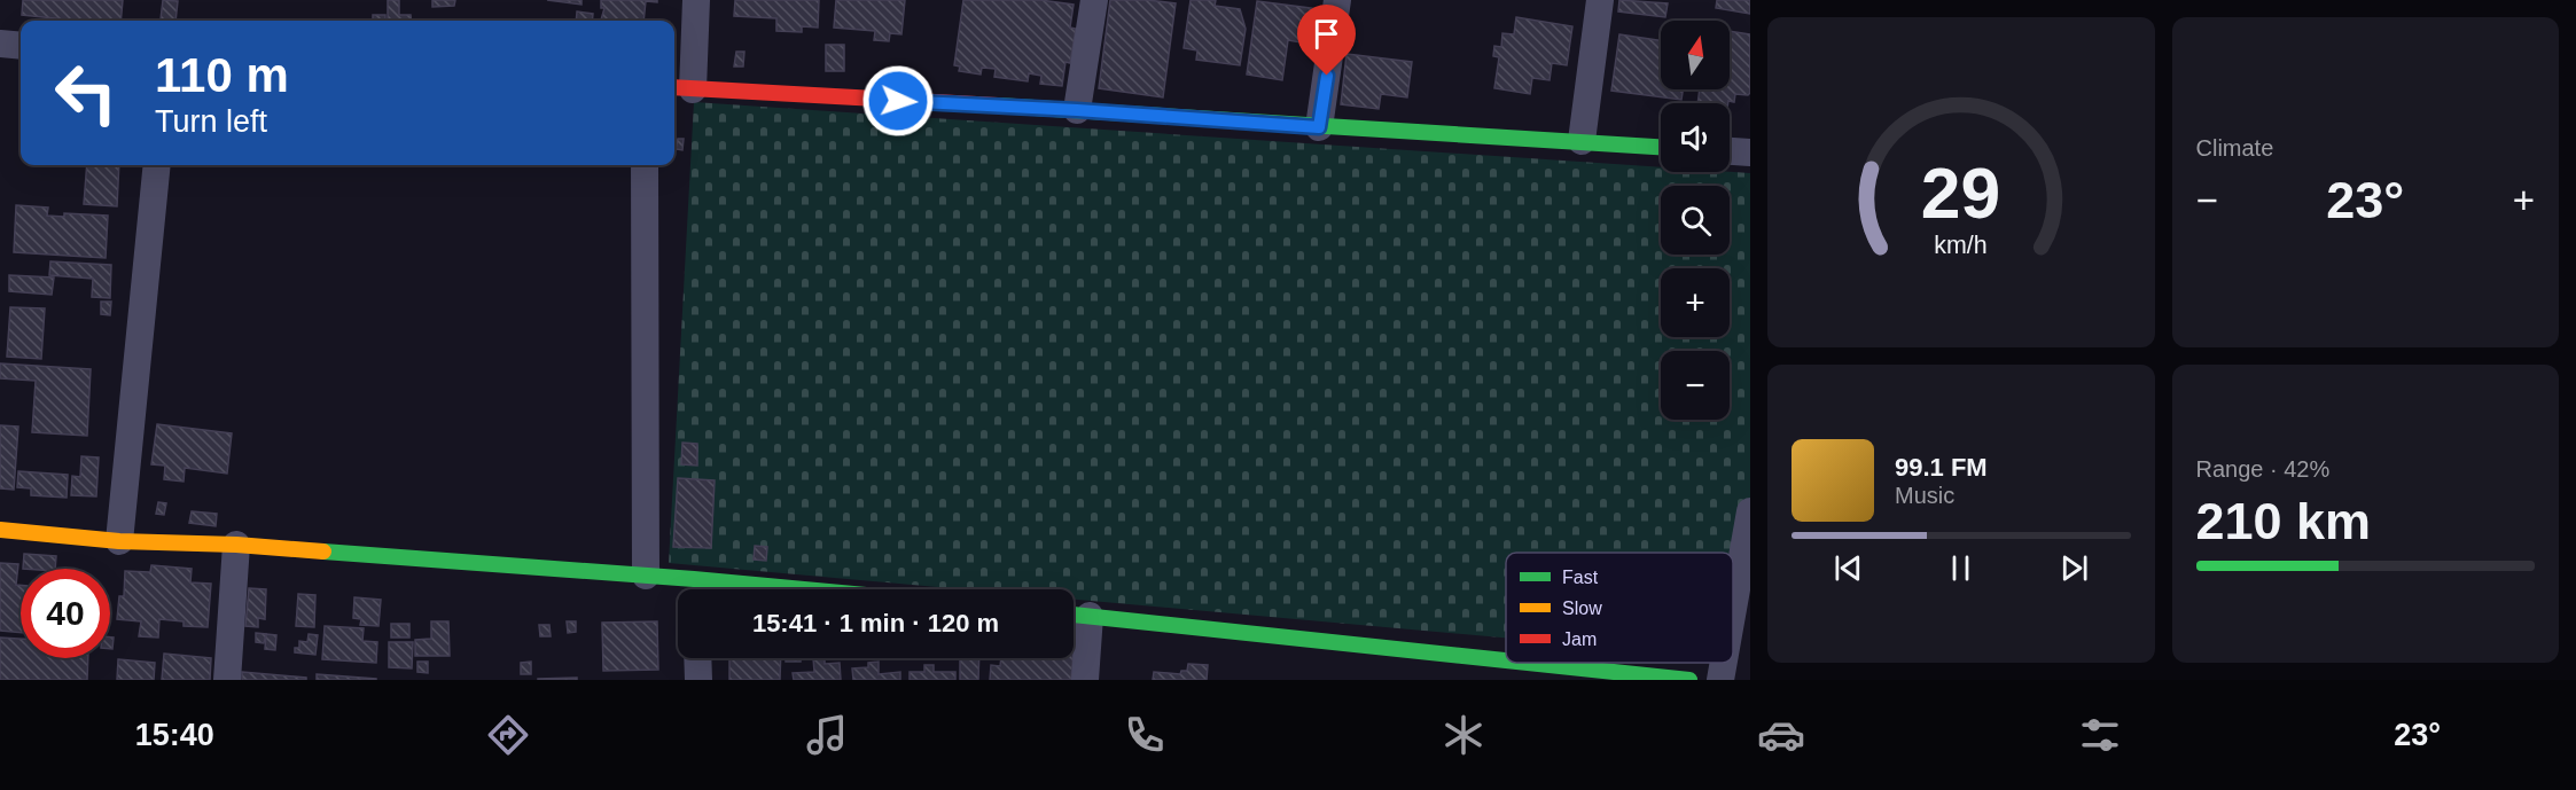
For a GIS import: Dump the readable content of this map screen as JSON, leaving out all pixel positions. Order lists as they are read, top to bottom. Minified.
{"legend":["Fast","Slow","Jam"],"north":"top","page":{"tile":["Climate",["Range · 42%","210 km"]],"map_buttons":["+","−"],"turn":["110 m","Turn left"],"heat":["−","23°","+"],"song":["99.1 FM","Music"],"limit":"40","trip":"15:41 · 1 min · 120 m","tabs":["15:40","23°"],"gauge":["29","km/h"]}}
